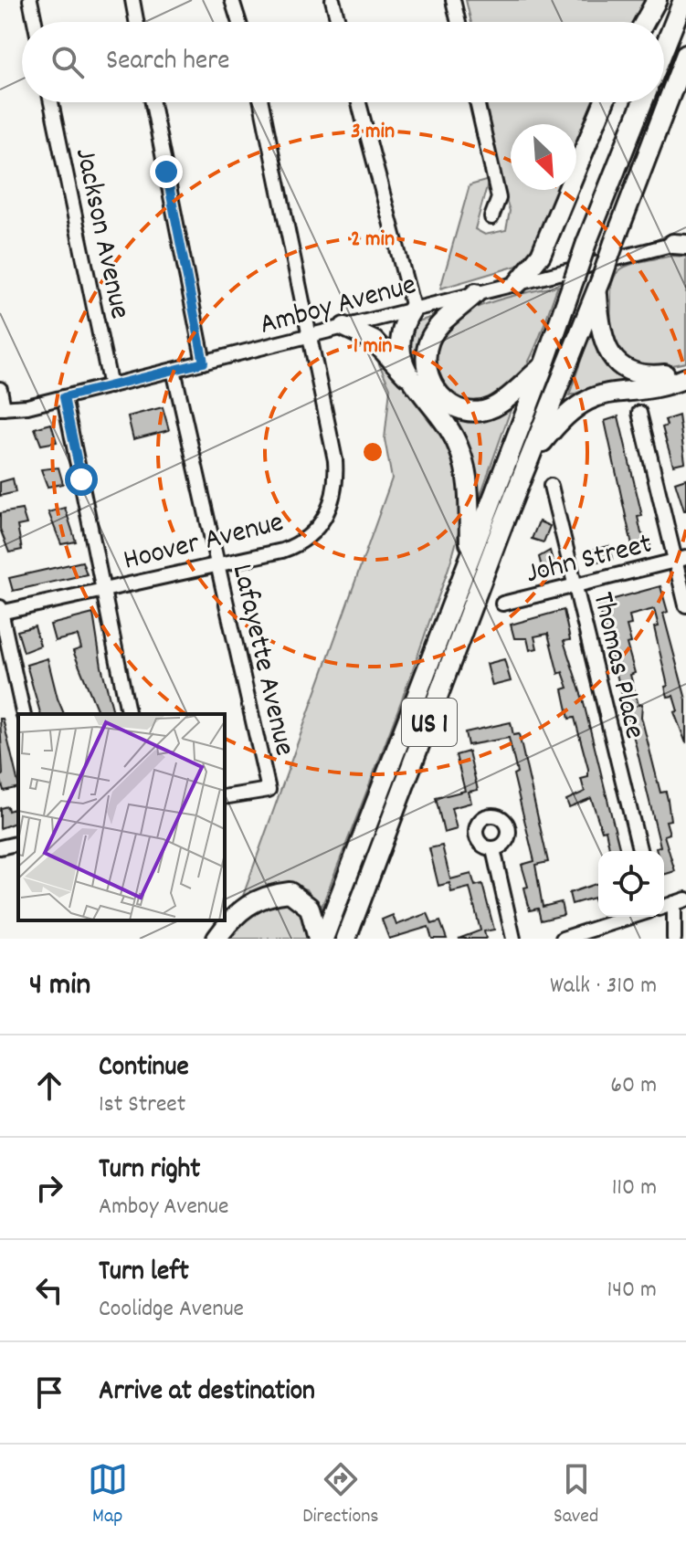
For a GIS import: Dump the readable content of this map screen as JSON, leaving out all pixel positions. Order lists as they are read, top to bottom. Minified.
{"streets":{"highway":["US 1"],"street":["Jackson Avenue","Amboy Avenue","Hoover Avenue","John Street","Lafayette Avenue","Thomas Place"]},"crossings":[["Jackson Avenue","Amboy Avenue"],["Amboy Avenue","Hoover Avenue"],["Amboy Avenue","Lafayette Avenue"],["Hoover Avenue","Lafayette Avenue"],["John Street","Thomas Place"]],"north":"bottom right","page":{"search":"Search here","heading":["4 min","Walk · 310 m"],"list":[["Continue","1st Street","60 m"],["Turn right","Amboy Avenue","110 m"],["Turn left","Coolidge Avenue","140 m"],"Arrive at destination"],"nav":["Map","Directions","Saved"]},"rings":["3 min","2 min","1 min"]}
